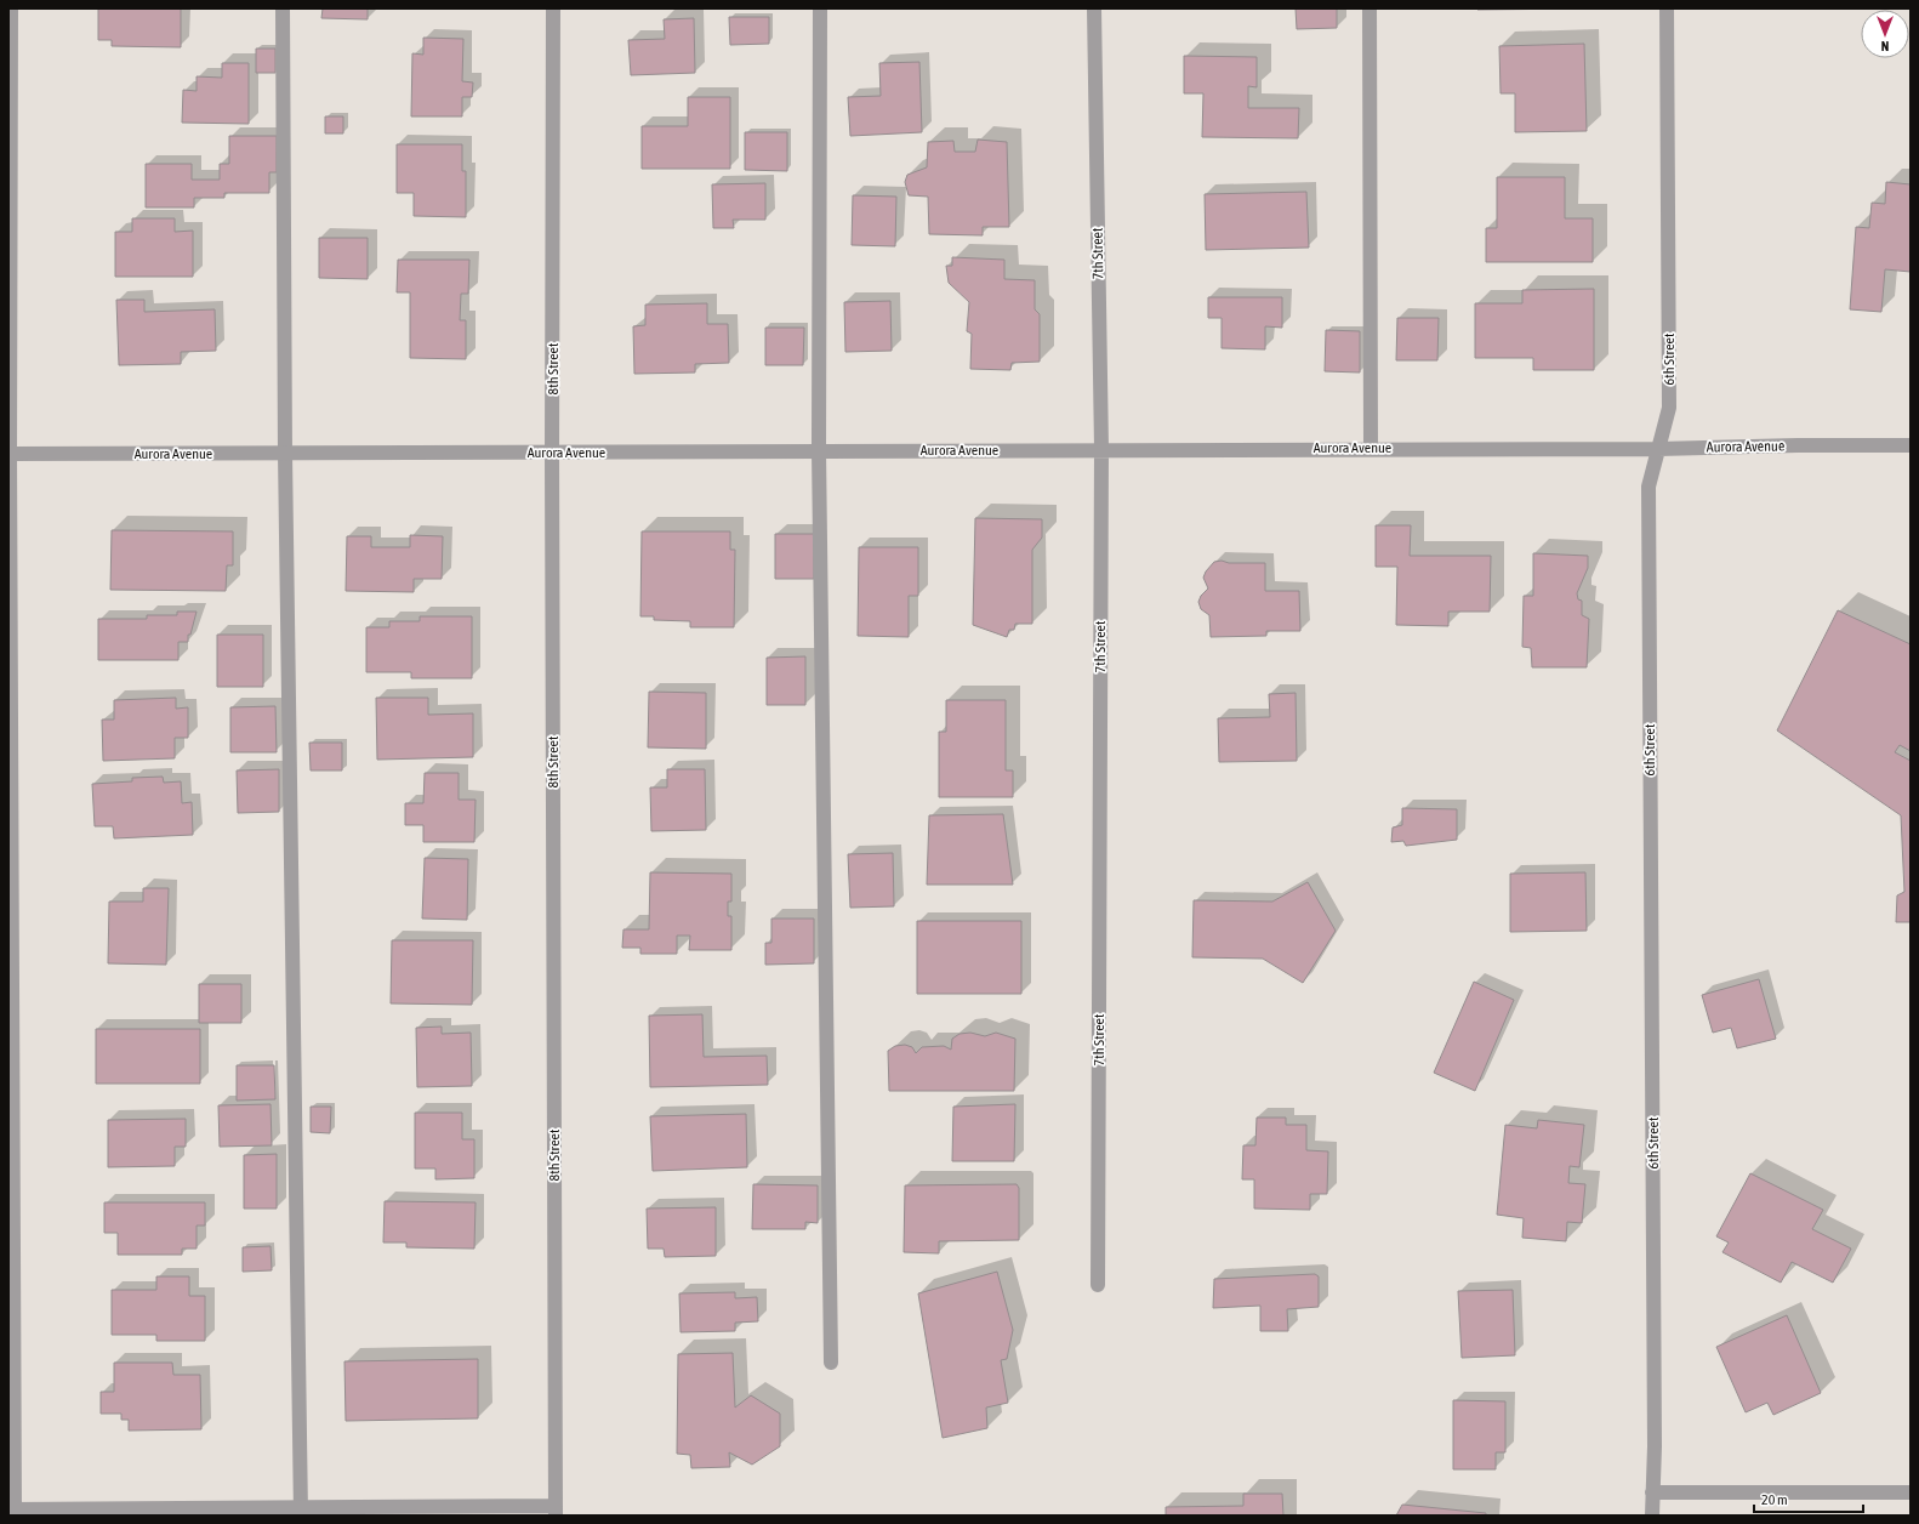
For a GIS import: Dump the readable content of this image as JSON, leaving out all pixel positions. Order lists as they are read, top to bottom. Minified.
{"streets":{"street":["7th Street","6th Street","8th Street","Aurora Avenue"]},"crossings":[["7th Street","Aurora Avenue"],["6th Street","Aurora Avenue"],["8th Street","Aurora Avenue"]],"scale_bar":"20 m","north":"bottom"}
